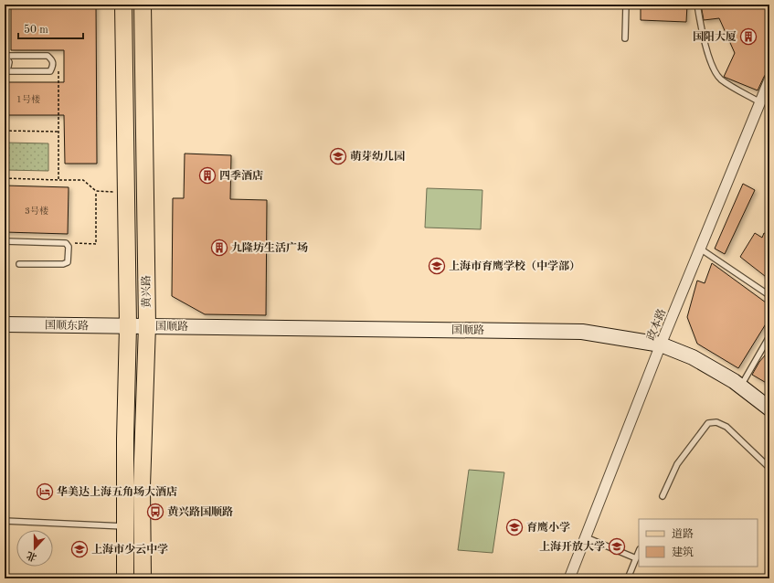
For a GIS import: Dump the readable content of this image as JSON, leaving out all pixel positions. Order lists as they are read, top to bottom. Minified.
{"streets":{"main road":["黄兴路"],"street":["政本路","国顺东路","国顺路"]},"crossings":[["黄兴路","国顺东路"],["黄兴路","国顺路"],["政本路","国顺路"],["国顺东路","国顺路"]],"places":{"building":["国阳大厦","四季酒店","九隆坊生活广场"],"school or university":["萌芽幼儿园","上海市育鹰学校（中学部）","育鹰小学","上海开放大学","上海市少云中学"],"hotel":["华美达上海五角场大酒店"],"bus stop":["黄兴路国顺路"]},"house_numbers":["1号楼","3号楼"],"legend":["道路","建筑"],"scale_bar":"50 m","north":"bottom"}
